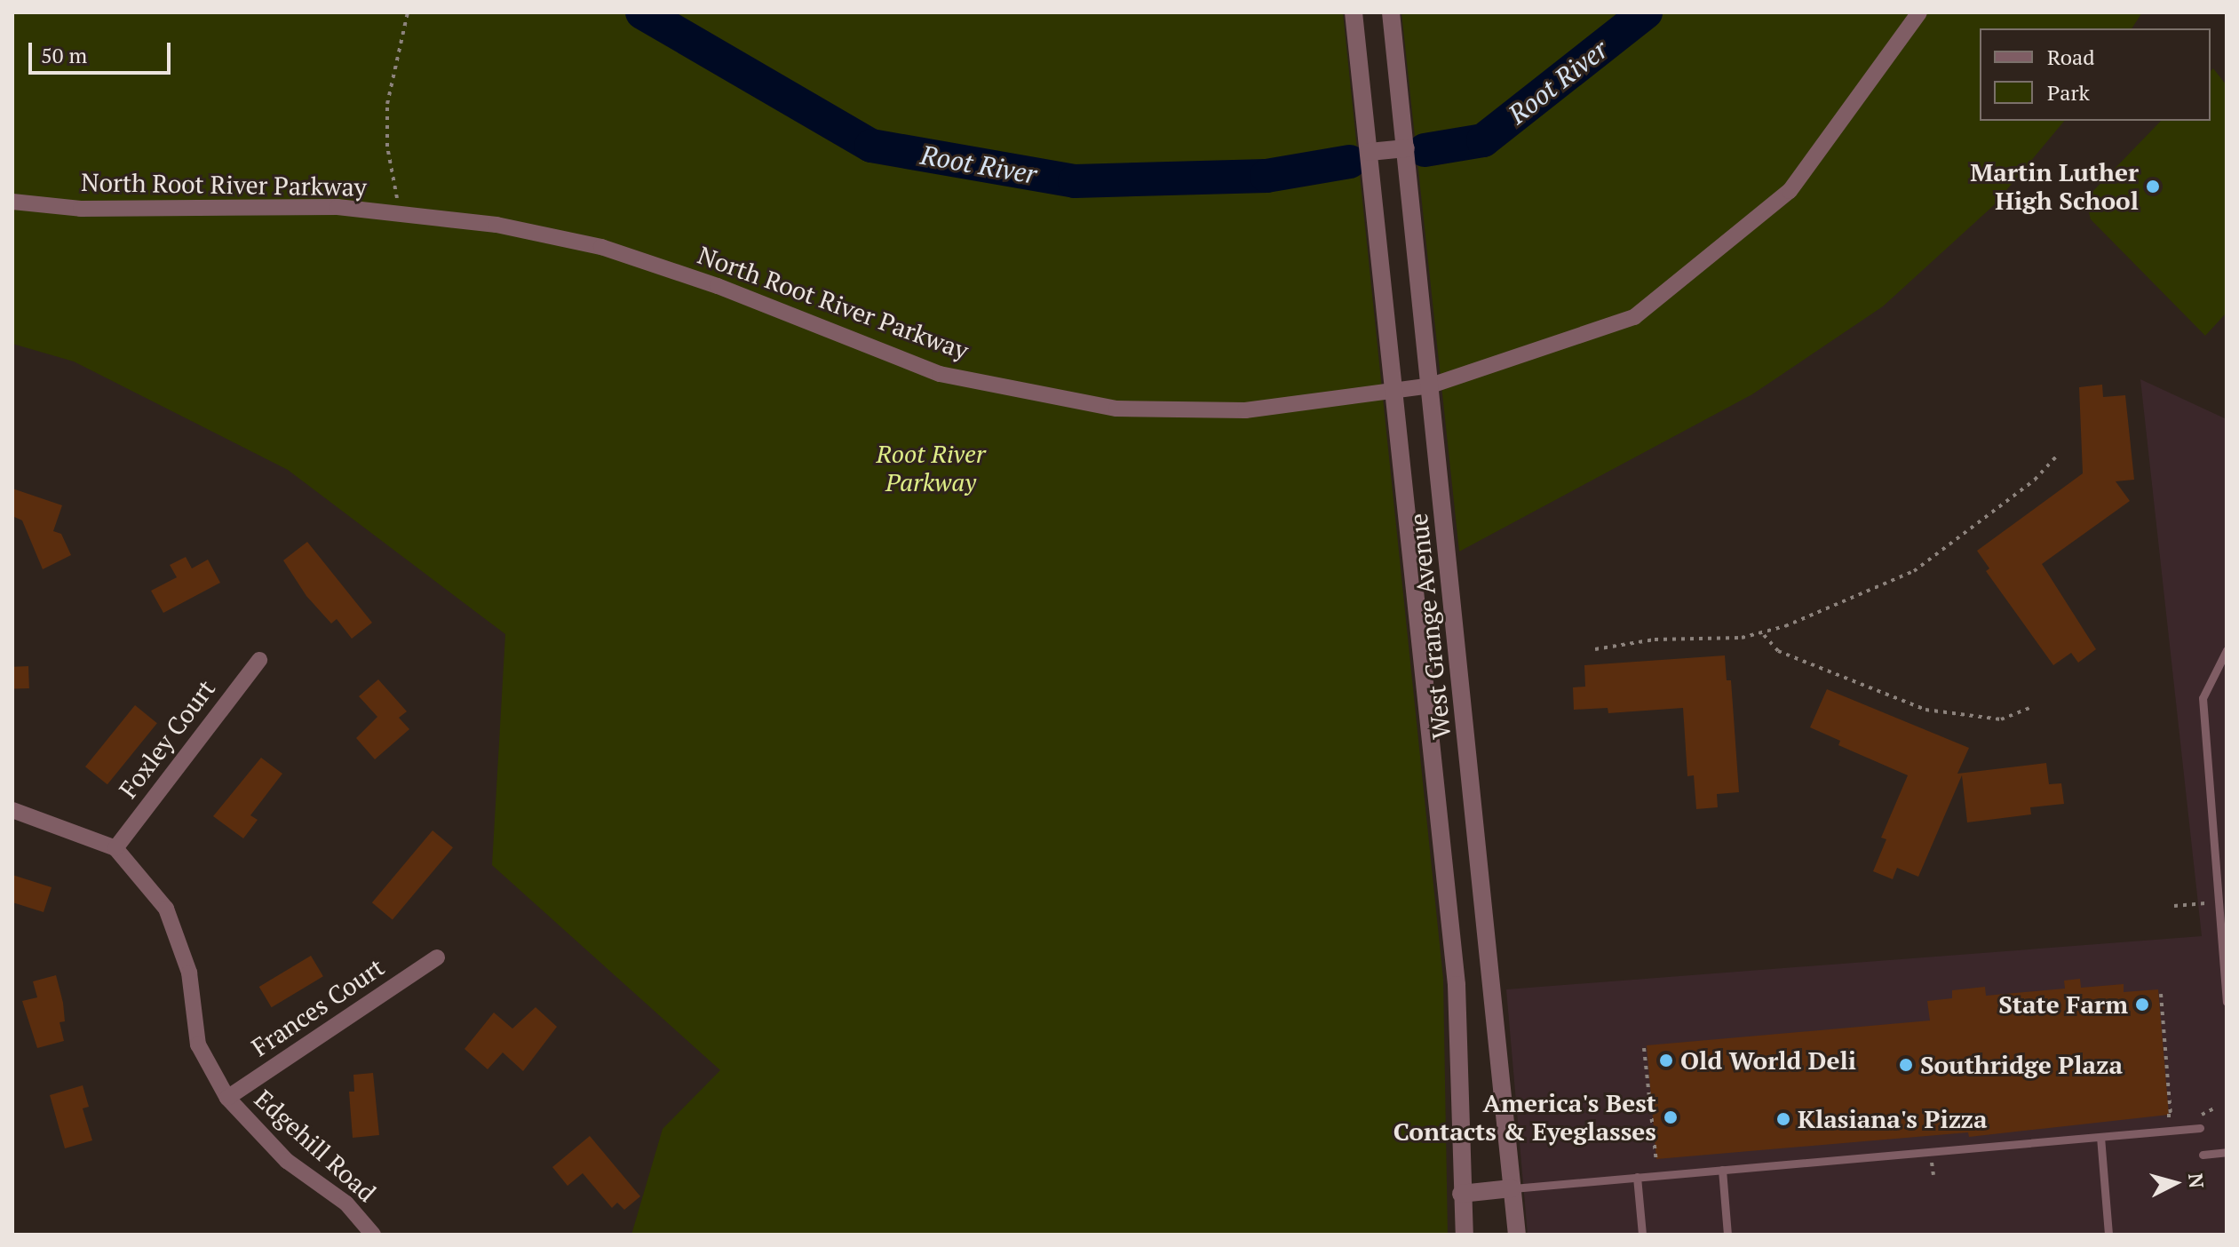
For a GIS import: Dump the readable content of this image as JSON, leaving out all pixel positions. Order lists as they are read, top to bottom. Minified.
{"streets":{"street":["North Root River Parkway","West Grange Avenue","Foxley Court","Frances Court","Edgehill Road"]},"crossings":[["North Root River Parkway","West Grange Avenue"],["Foxley Court","Edgehill Road"],["Frances Court","Edgehill Road"]],"water":["Root River"],"parks":["Root River Parkway"],"places":["Martin Luther High School","State Farm","Old World Deli","Southridge Plaza","America's Best Contacts & Eyeglasses","Klasiana's Pizza"],"legend":["Road","Park"],"scale_bar":"50 m","north":"right"}
